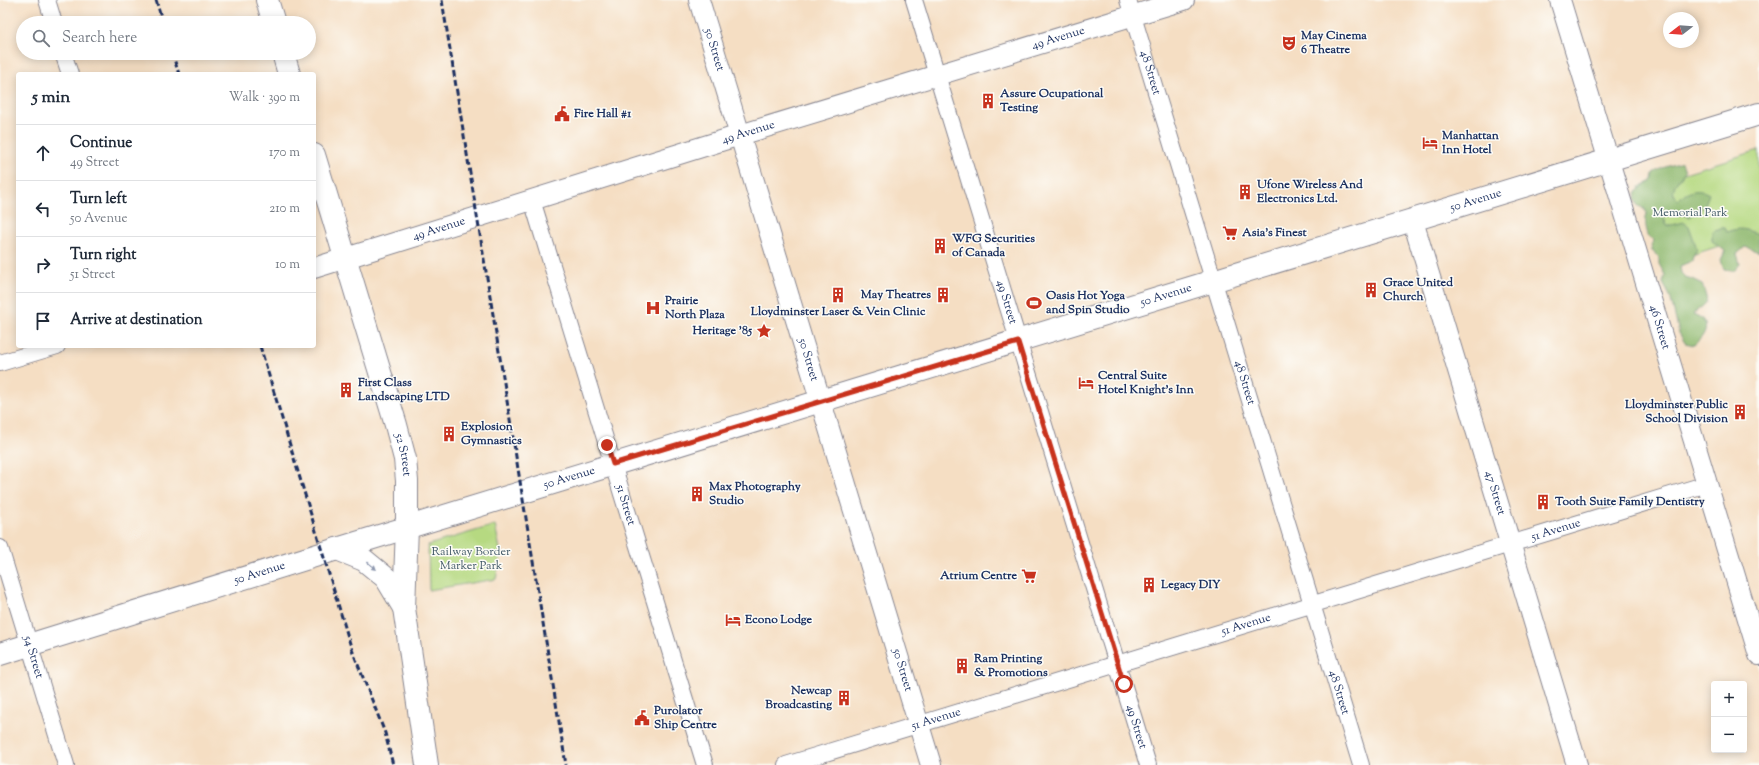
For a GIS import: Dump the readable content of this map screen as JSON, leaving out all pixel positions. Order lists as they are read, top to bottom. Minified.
{"streets":{"main road":["50 Avenue","52 Street"],"street":["49 Avenue","50 Street","48 Street","49 Street","46 Street","47 Street","51 Street","51 Avenue","54 Street"]},"crossings":[["49 Avenue","50 Street"],["49 Avenue","48 Street"],["49 Avenue","49 Street"],["49 Avenue","52 Street"],["49 Avenue","51 Street"],["50 Street","50 Avenue"],["50 Street","51 Avenue"],["48 Street","50 Avenue"],["48 Street","51 Avenue"],["50 Avenue","49 Street"],["50 Avenue","46 Street"],["50 Avenue","52 Street"],["50 Avenue","47 Street"],["50 Avenue","51 Street"],["50 Avenue","54 Street"],["49 Street","51 Avenue"],["46 Street","51 Avenue"],["47 Street","51 Avenue"]],"parks":["Memorial Park","Railway Border Marker Park"],"places":{"theatre":["May Cinema 6 Theatre"],"building":["Assure Ocupational Testing","Ufone Wireless And Electronics Ltd.","WFG Securities of Canada","Grace United Church","Lloydminster Laser & Vein Clinic","May Theatres","First Class Landscaping LTD","Lloydminster Public School Division","Explosion Gymnastics","Max Photography Studio","Tooth Suite Family Dentistry","Legacy DIY","Ram Printing & Promotions","Newcap Broadcasting"],"public building":["Fire Hall #1","Purolator Ship Centre"],"hotel":["Manhattan Inn Hotel","Central Suite Hotel Knight's Inn","Econo Lodge"],"supermarket":["Asia's Finest","Atrium Centre"],"sports":["Oasis Hot Yoga and Spin Studio"],"hospital":["Prairie North Plaza"],"place":["Heritage ’85"]},"north":"left","page":{"search":"Search here","heading":["5 min","Walk · 390 m"],"list":[["Continue","49 Street","170 m"],["Turn left","50 Avenue","210 m"],["Turn right","51 Street","10 m"],"Arrive at destination"],"map_buttons":["+","−"]}}
